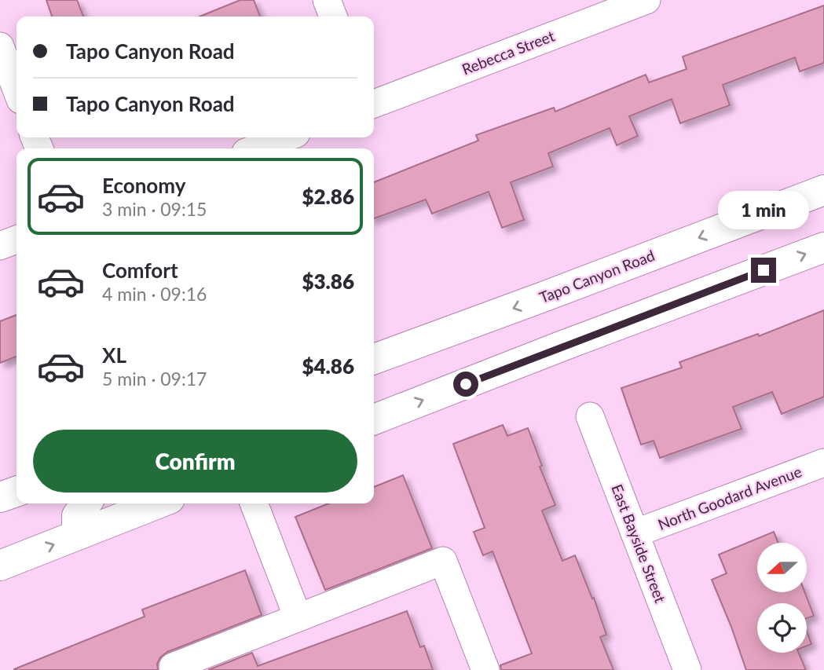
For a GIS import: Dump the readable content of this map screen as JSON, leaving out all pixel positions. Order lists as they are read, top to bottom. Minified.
{"streets":{"main road":["Tapo Canyon Road"],"street":["Rebecca Street","North Goodard Avenue","East Bayside Street"]},"crossings":[["North Goodard Avenue","East Bayside Street"]],"north":"left","page":{"banner":["Tapo Canyon Road","Tapo Canyon Road"],"list":[{"name":"Economy","note":"3 min · 09:15","value":"$2.86"},{"name":"Comfort","note":"4 min · 09:16","value":"$3.86"},{"name":"XL","note":"5 min · 09:17","value":"$4.86"}],"bubble":"1 min","buttons":"Confirm"}}
